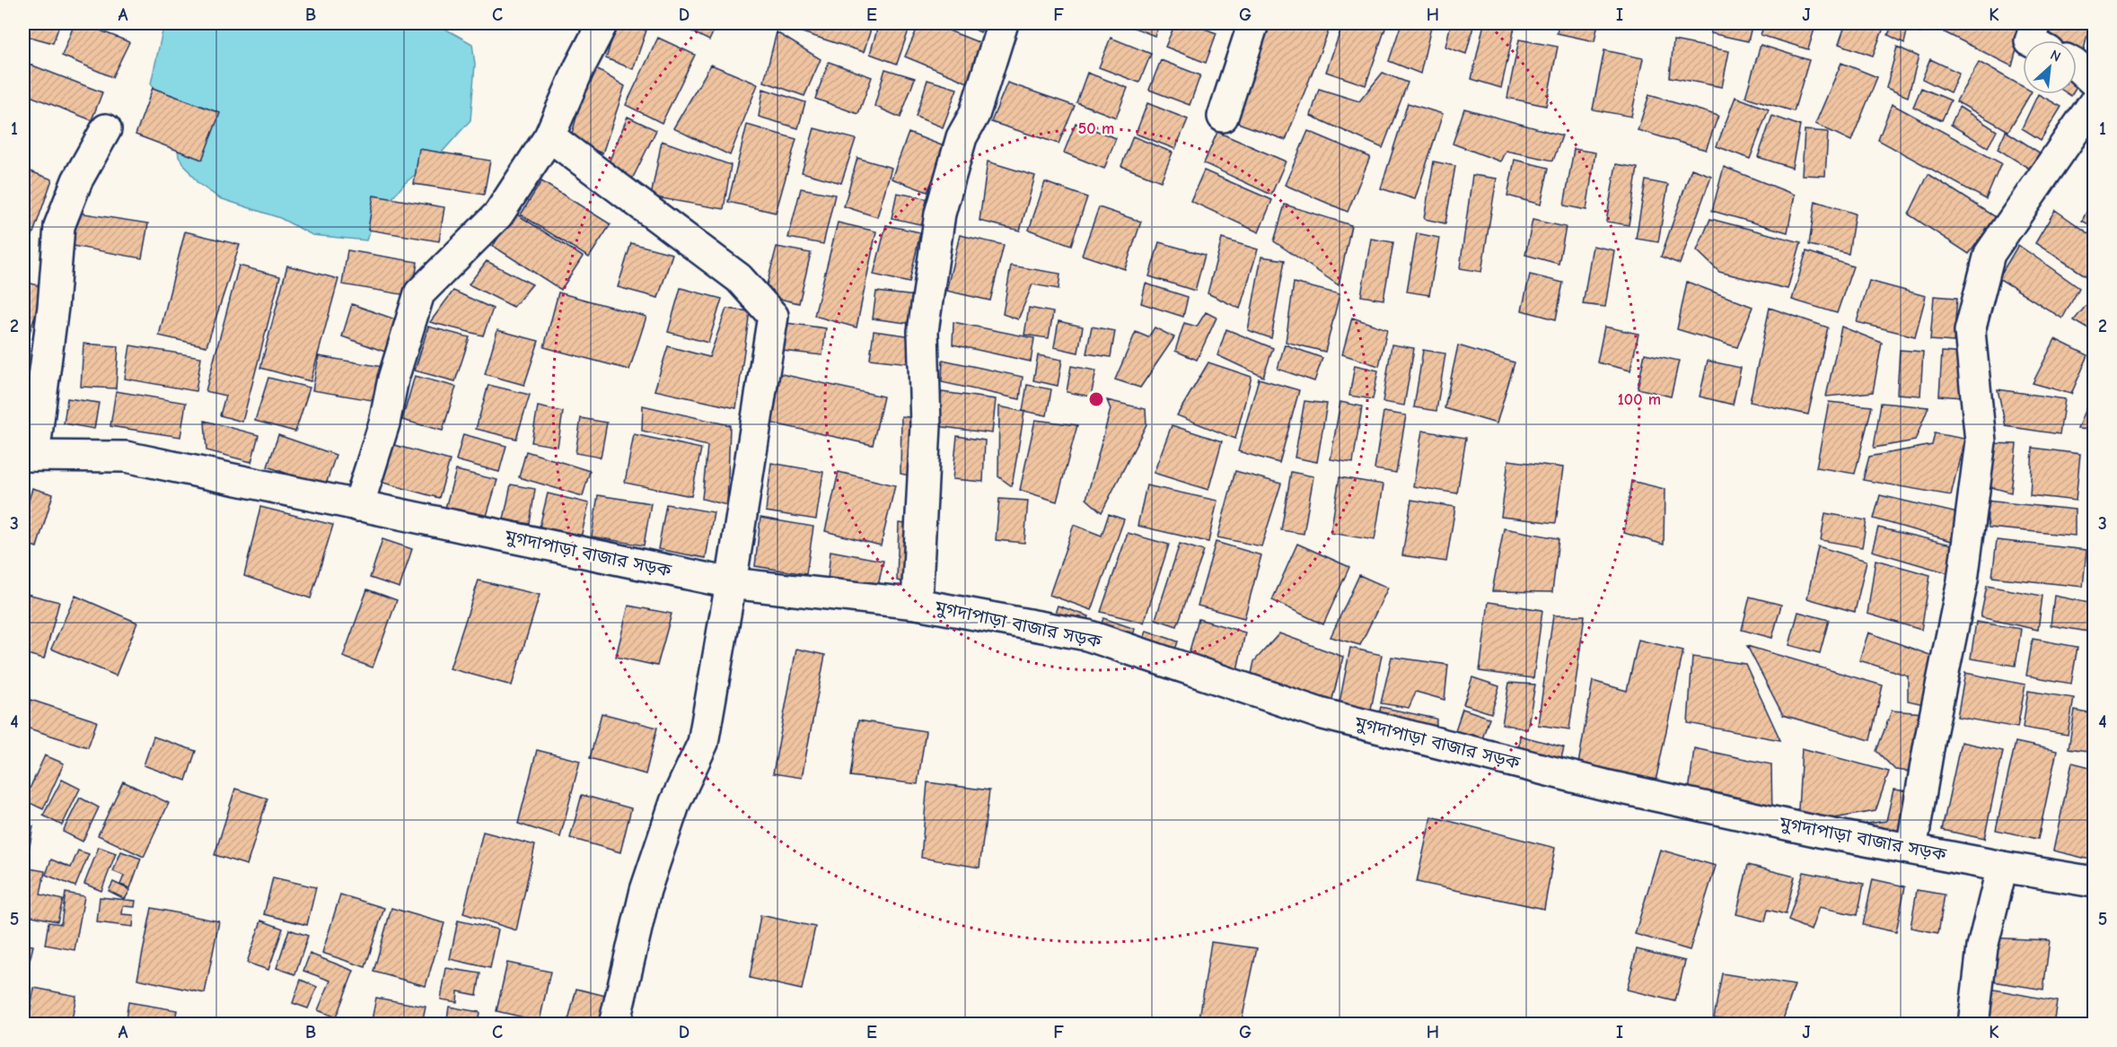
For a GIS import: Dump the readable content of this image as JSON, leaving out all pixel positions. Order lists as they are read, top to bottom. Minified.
{"streets":{"street":["মুগদাপাড়া বাজার সড়ক"]},"north":"top right","grid":{"columns":["A","B","C","D","E","F","G","H","I","J","K"],"rows":["1","2","3","4","5"]},"rings":["50 m","100 m"]}
